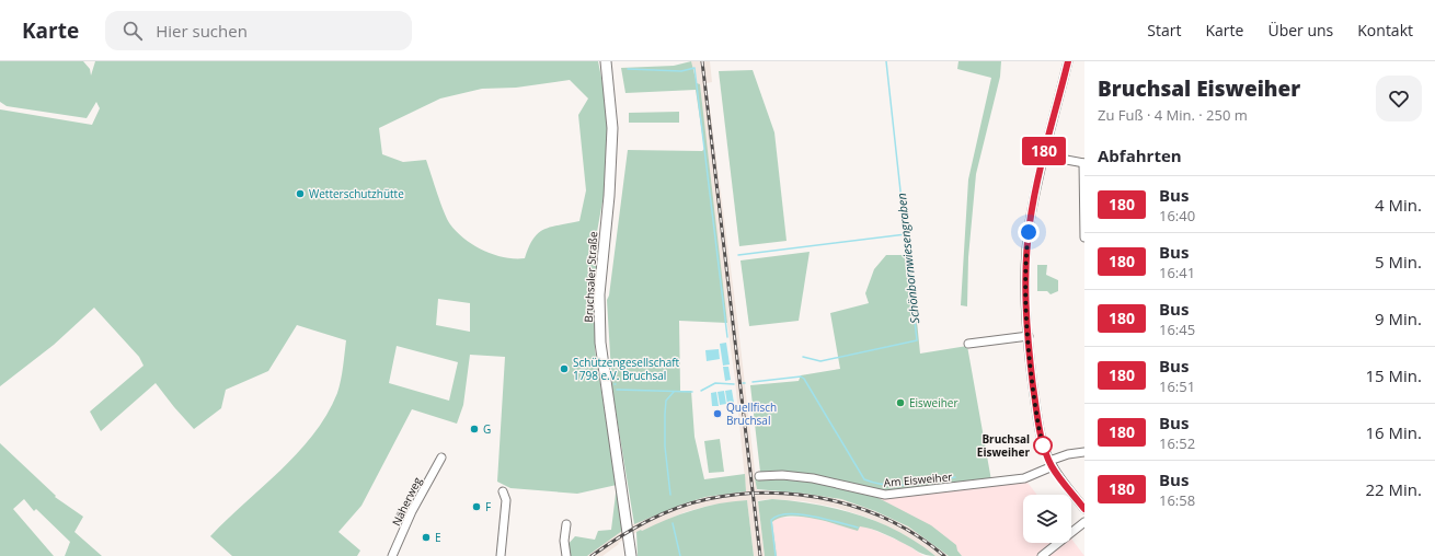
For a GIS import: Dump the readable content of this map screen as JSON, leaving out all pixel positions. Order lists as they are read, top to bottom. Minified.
{"streets":{"main road":["Bruchsaler Straße"],"street":["Am Eisweiher","Näherweg"]},"water":["Schönbornwiesengraben"],"places":["Wetterschutzhütte","Schützengesellschaft 1798 e.V. Bruchsal","Eisweiher","Quellfisch Bruchsal","G","Bruchsal Eisweiher","F","E"],"lines":["bus line 180"],"page":{"header":"Karte","search":"Hier suchen","nav":["Start","Karte","Über uns","Kontakt"],"on_map":"180","heading":[["Bruchsal Eisweiher","Zu Fuß · 4 Min. · 250 m"],"Abfahrten"],"list":[{"mark":"180","name":"Bus","note":"16:40","value":"4 Min."},{"mark":"180","name":"Bus","note":"16:41","value":"5 Min."},{"mark":"180","name":"Bus","note":"16:45","value":"9 Min."},{"mark":"180","name":"Bus","note":"16:51","value":"15 Min."},{"mark":"180","name":"Bus","note":"16:52","value":"16 Min."},{"mark":"180","name":"Bus","note":"16:58","value":"22 Min."}]}}
